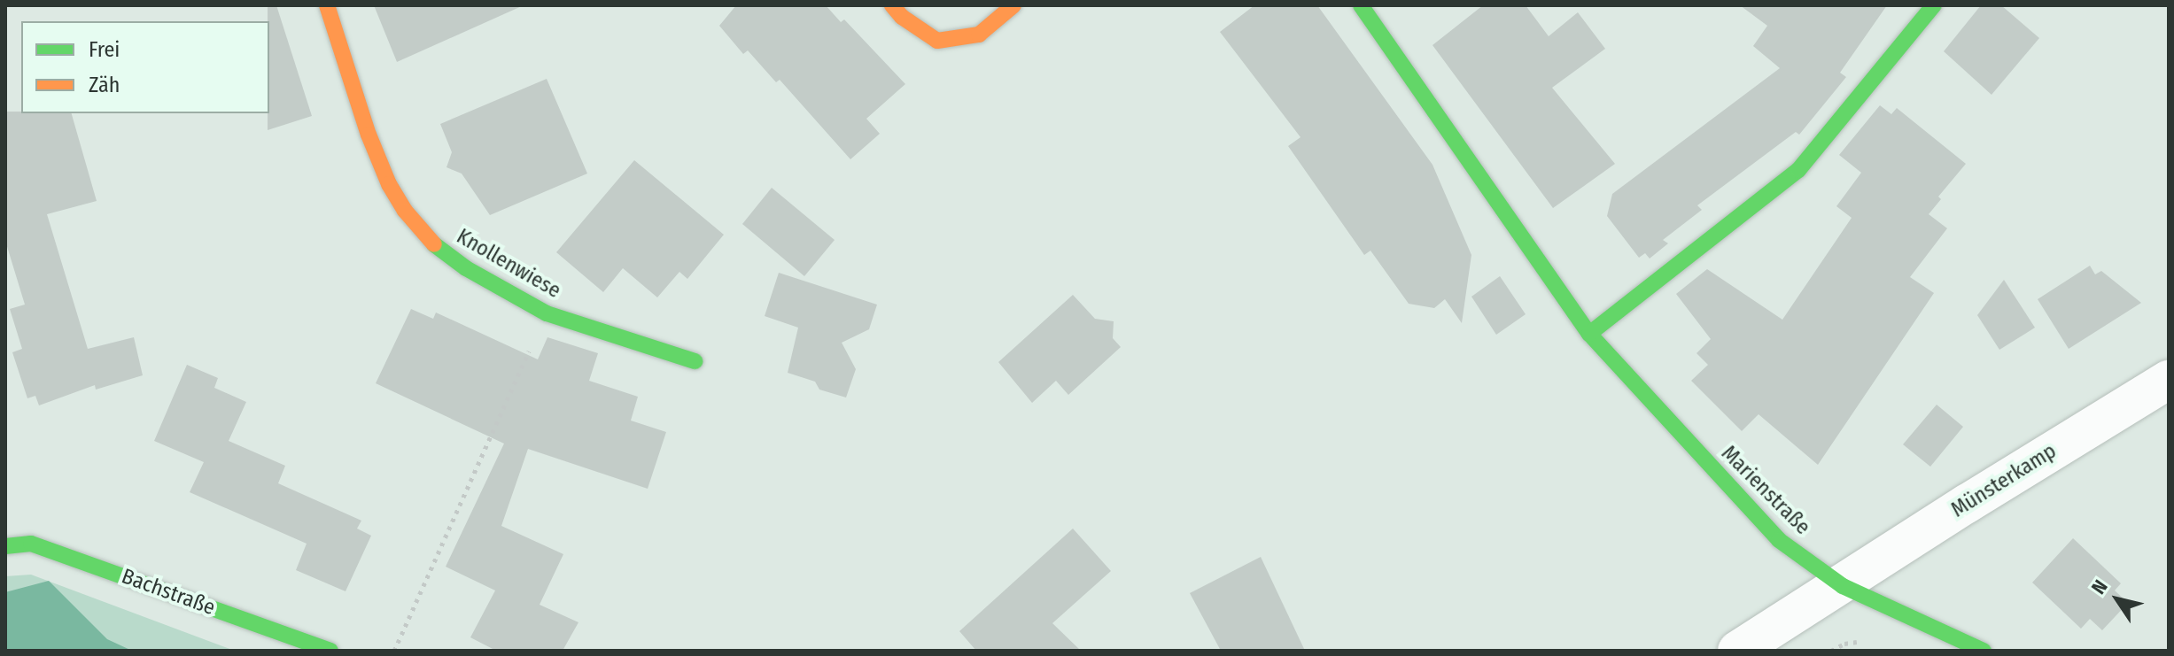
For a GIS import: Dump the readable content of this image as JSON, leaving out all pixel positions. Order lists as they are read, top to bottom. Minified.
{"streets":{"street":["Knollenwiese","Münsterkamp","Marienstraße","Bachstraße"]},"crossings":[["Münsterkamp","Marienstraße"]],"legend":["Frei","Zäh"],"north":"top left"}
